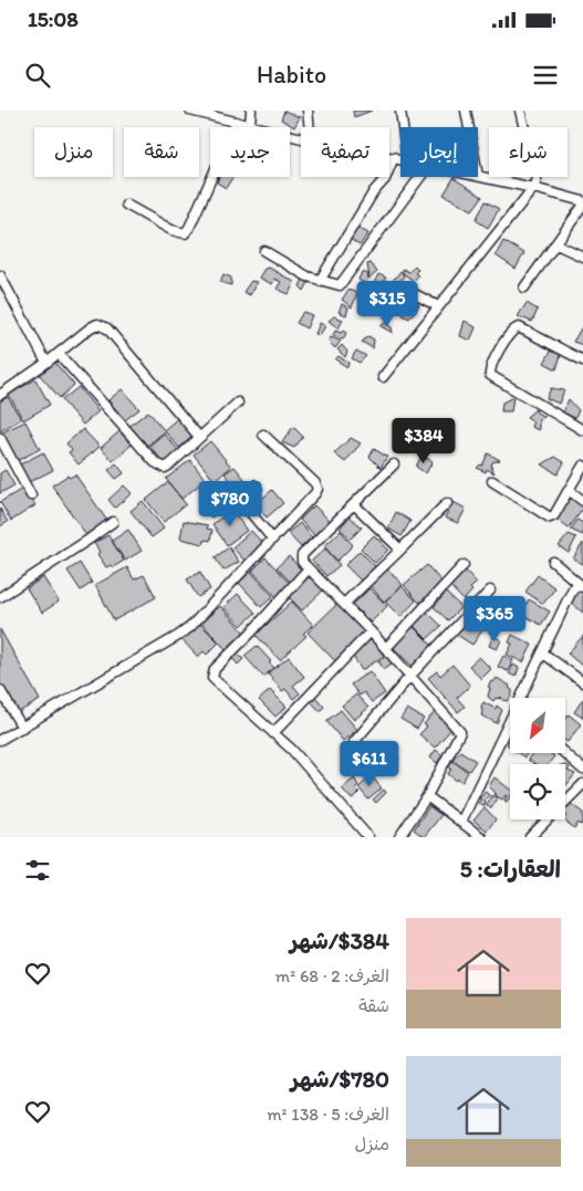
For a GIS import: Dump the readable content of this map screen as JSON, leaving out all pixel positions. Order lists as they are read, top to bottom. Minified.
{"north":"bottom left","page":{"status":"15:08","header":"Habito","chip":["شراء","إيجار","تصفية","جديد","شقة","منزل"],"price":["$315","$384","$780","$365","$611"],"heading":"العقارات: 5","list":[{"name":"$384/شهر","note":"الغرف: 2 · 68 m² · شقة"},{"name":"$780/شهر","note":"الغرف: 5 · 138 m² · منزل"}]}}
